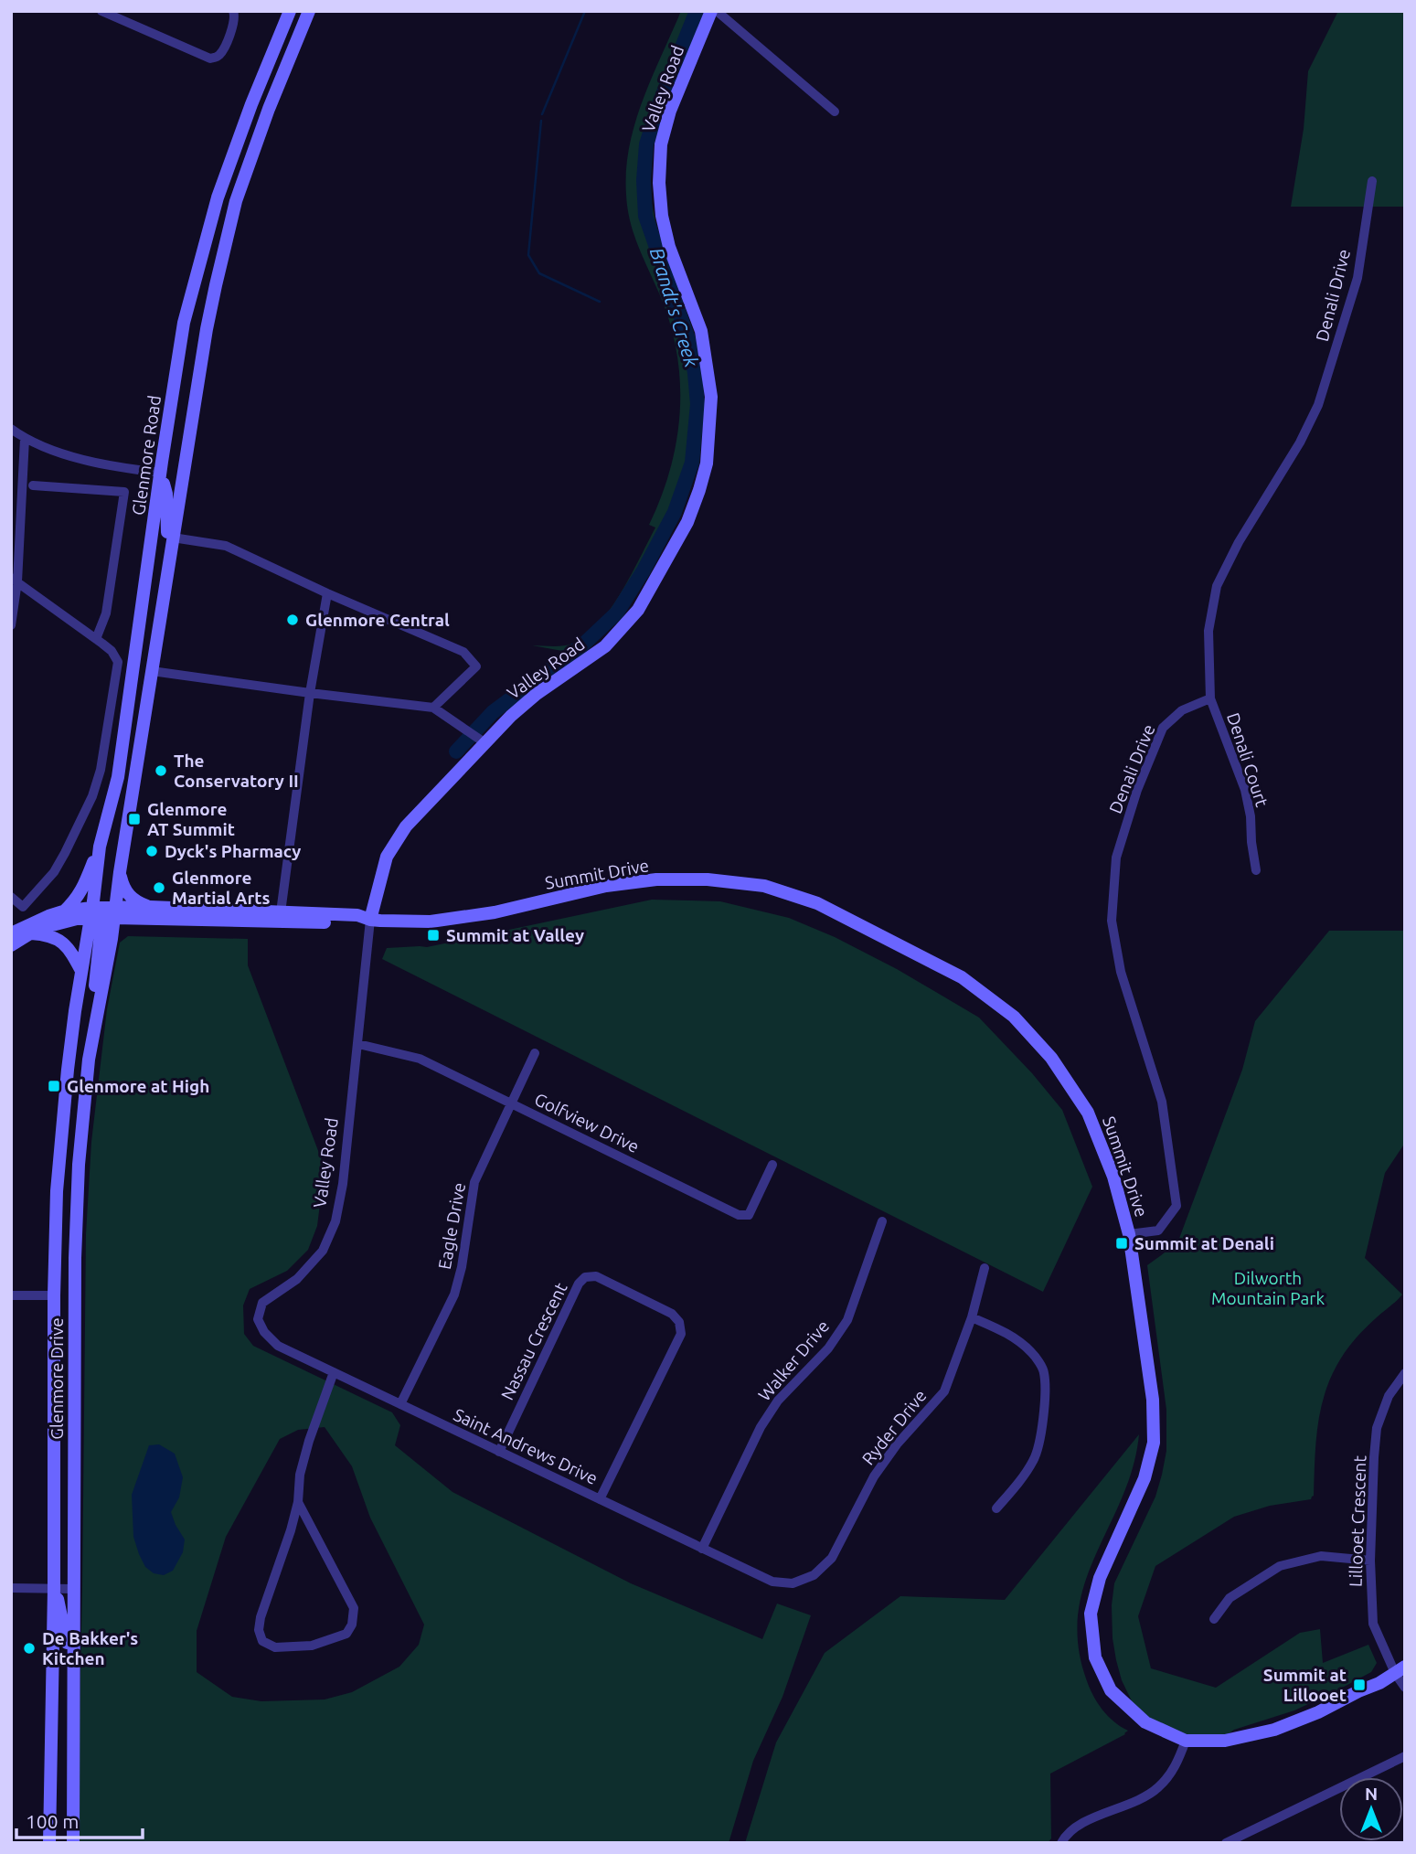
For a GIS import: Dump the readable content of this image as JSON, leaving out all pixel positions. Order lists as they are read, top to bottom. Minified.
{"streets":{"main road":["Valley Road","Glenmore Road","Summit Drive","Glenmore Drive"],"street":["Denali Drive","Denali Court","Golfview Drive","Eagle Drive","Nassau Crescent","Walker Drive","Ryder Drive","Saint Andrews Drive","Lillooet Crescent"]},"crossings":[["Valley Road","Summit Drive"],["Valley Road","Golfview Drive"],["Valley Road","Saint Andrews Drive"],["Denali Drive","Denali Court"],["Denali Drive","Summit Drive"],["Glenmore Road","Summit Drive"],["Glenmore Road","Glenmore Drive"],["Summit Drive","Glenmore Drive"],["Summit Drive","Lillooet Crescent"],["Golfview Drive","Eagle Drive"],["Eagle Drive","Saint Andrews Drive"],["Nassau Crescent","Saint Andrews Drive"],["Walker Drive","Saint Andrews Drive"],["Ryder Drive","Saint Andrews Drive"]],"water":["Brandt's Creek"],"parks":["Dilworth Mountain Park"],"places":{"other":["Glenmore Central","The Conservatory II","Dyck's Pharmacy","Glenmore Martial Arts","De Bakker's Kitchen"],"transit":["Glenmore AT Summit","Summit at Valley","Glenmore at High","Summit at Denali","Summit at Lillooet"]},"scale_bar":"100 m","north":"top"}
